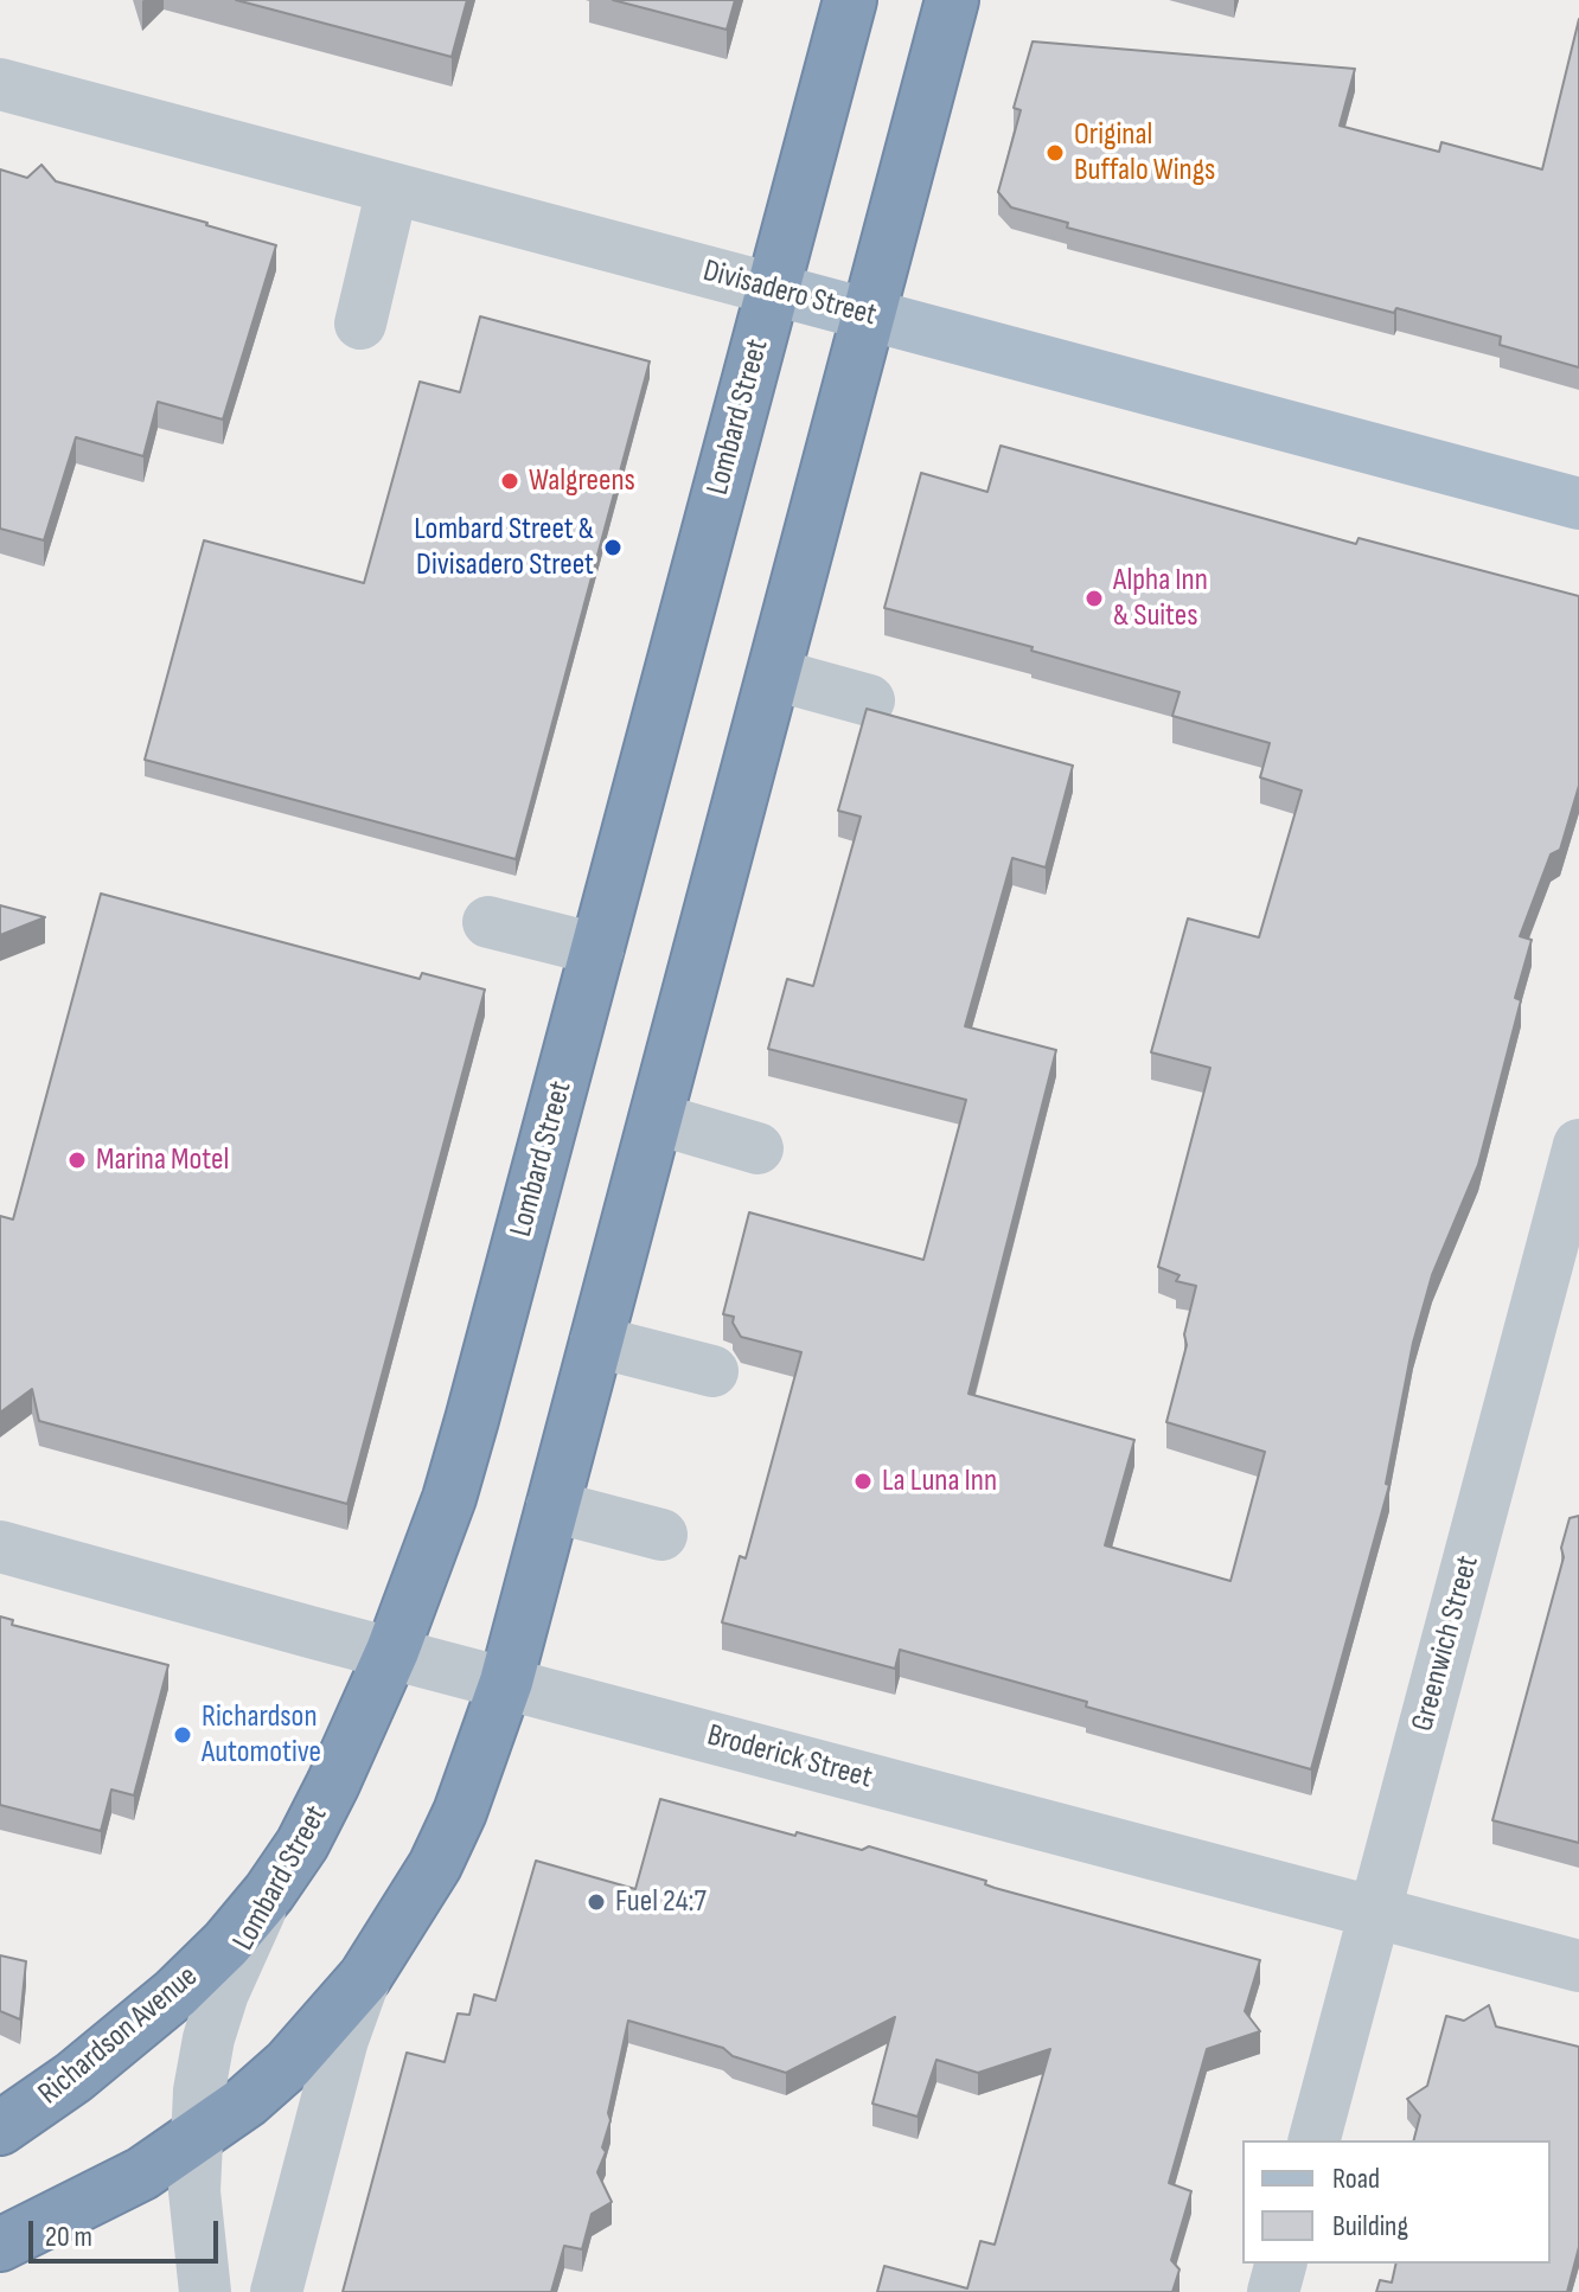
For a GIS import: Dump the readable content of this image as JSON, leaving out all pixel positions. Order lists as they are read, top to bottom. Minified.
{"streets":{"highway":["Lombard Street","Richardson Avenue"],"main road":["Divisadero Street"],"street":["Greenwich Street","Broderick Street"]},"crossings":[["Divisadero Street","Lombard Street"],["Lombard Street","Broderick Street"],["Lombard Street","Richardson Avenue"],["Greenwich Street","Broderick Street"]],"places":["Original Buffalo Wings","Walgreens","Lombard Street & Divisadero Street","Alpha Inn & Suites","Marina Motel","La Luna Inn","Richardson Automotive","Fuel 24:7"],"legend":["Road","Building"],"scale_bar":"20 m"}
